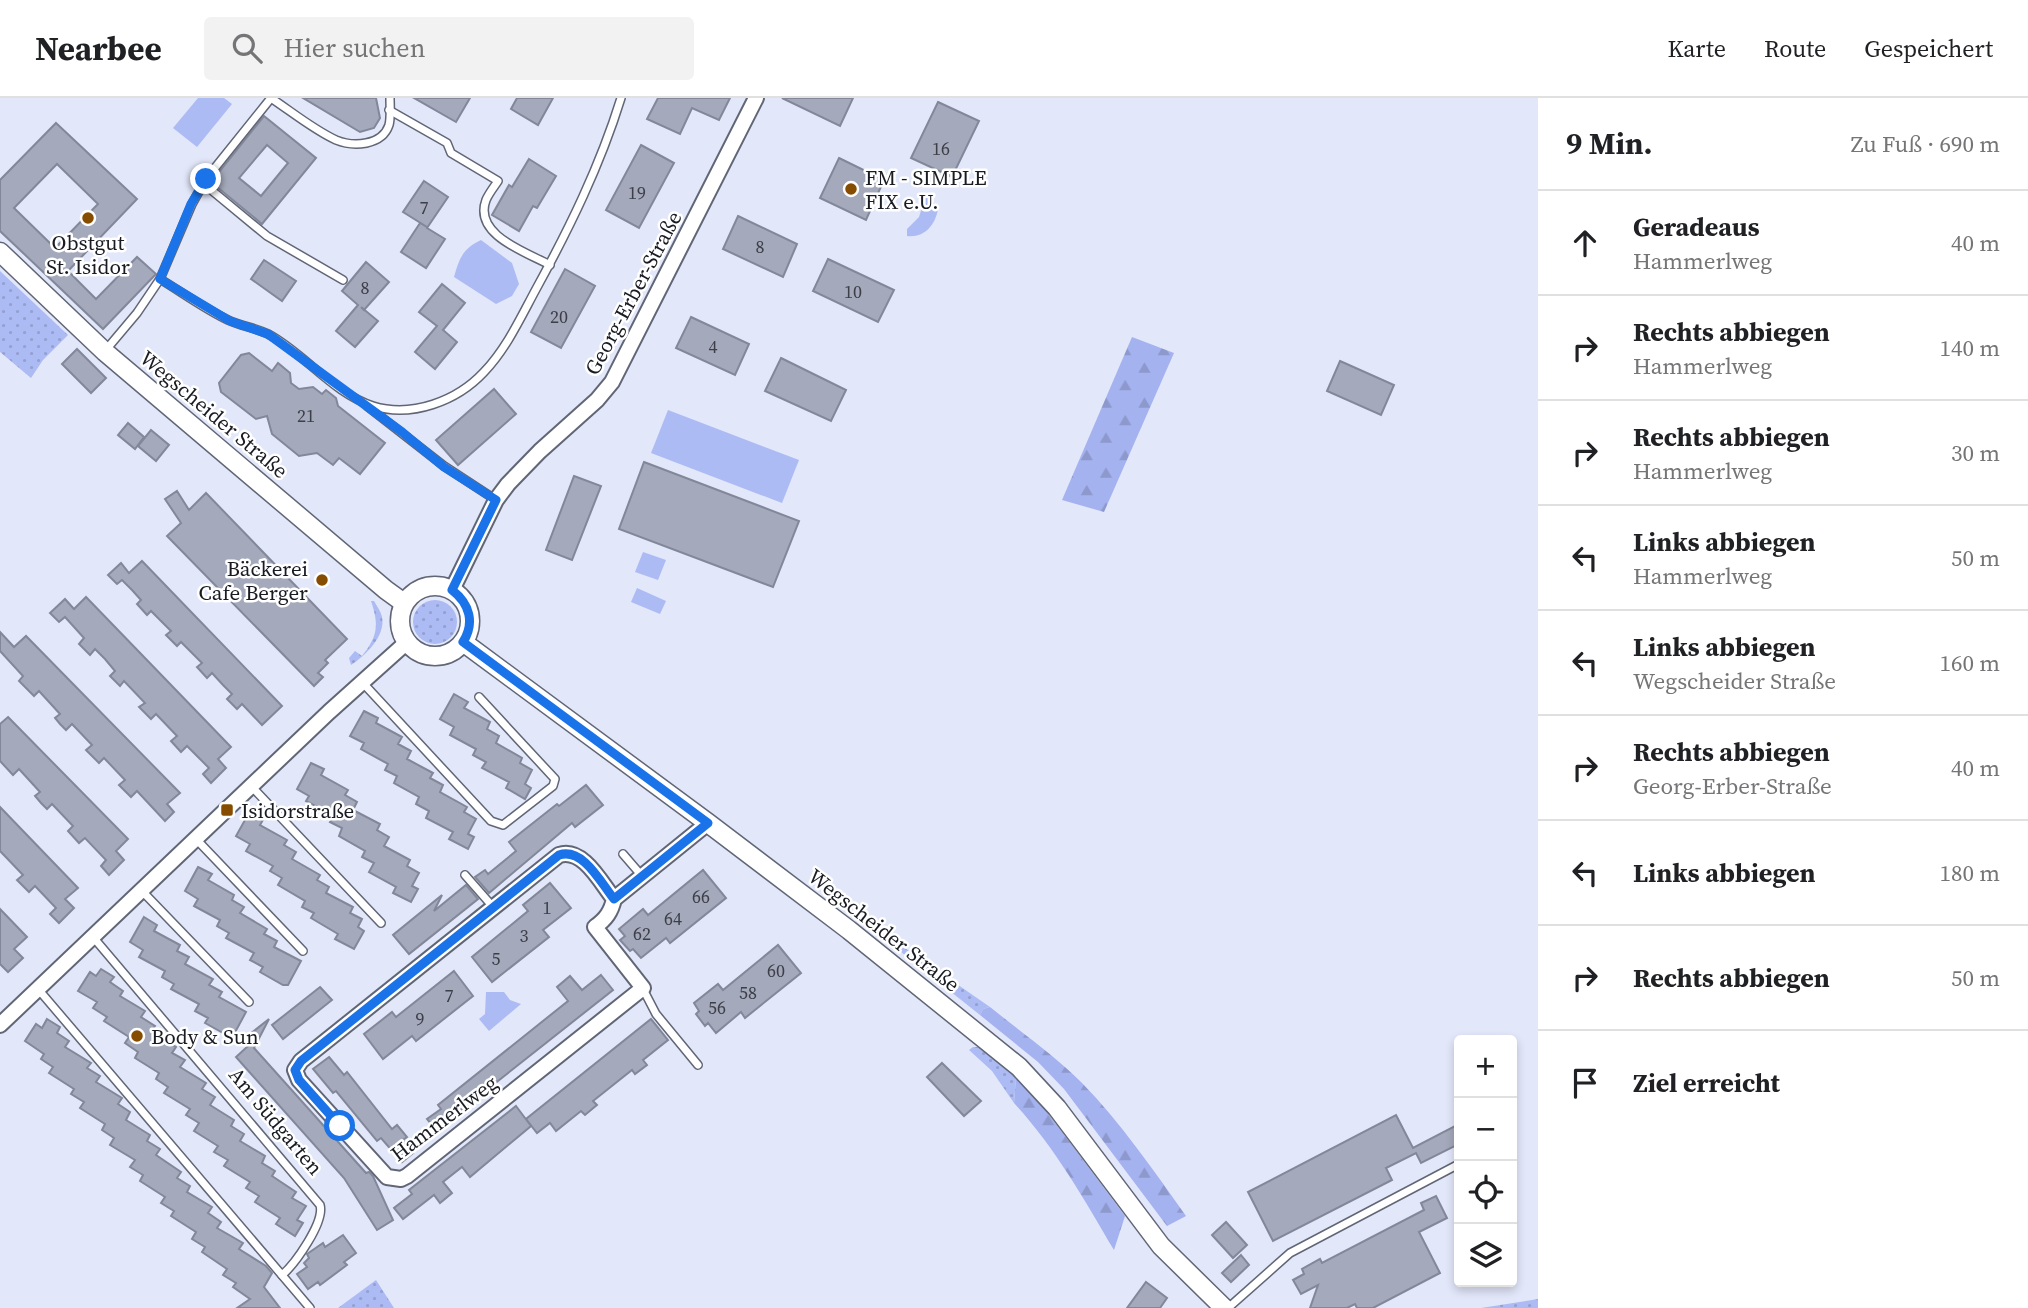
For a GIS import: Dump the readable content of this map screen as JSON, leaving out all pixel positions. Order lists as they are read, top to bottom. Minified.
{"streets":{"street":["Georg-Erber-Straße","Wegscheider Straße","Hammerlweg"],"lane":["Am Südgarten"]},"crossings":[["Georg-Erber-Straße","Wegscheider Straße"]],"places":{"other":["FM - SIMPLE FIX e.U.","Obstgut St. Isidor","Bäckerei Cafe Berger","Body & Sun"],"transit":["Isidorstraße"]},"house_numbers":["16","19","7","8","8","10","20","4","21","66","1","64","62","3","5","60","58","7","56","9"],"page":{"header":"Nearbee","search":"Hier suchen","nav":["Karte","Route","Gespeichert"],"heading":["9 Min.","Zu Fuß · 690 m"],"list":[["Geradeaus","Hammerlweg","40 m"],["Rechts abbiegen","Hammerlweg","140 m"],["Rechts abbiegen","Hammerlweg","30 m"],["Links abbiegen","Hammerlweg","50 m"],["Links abbiegen","Wegscheider Straße","160 m"],["Rechts abbiegen","Georg-Erber-Straße","40 m"],["Links abbiegen","180 m"],["Rechts abbiegen","50 m"],"Ziel erreicht"],"map_buttons":["+","−"]}}
